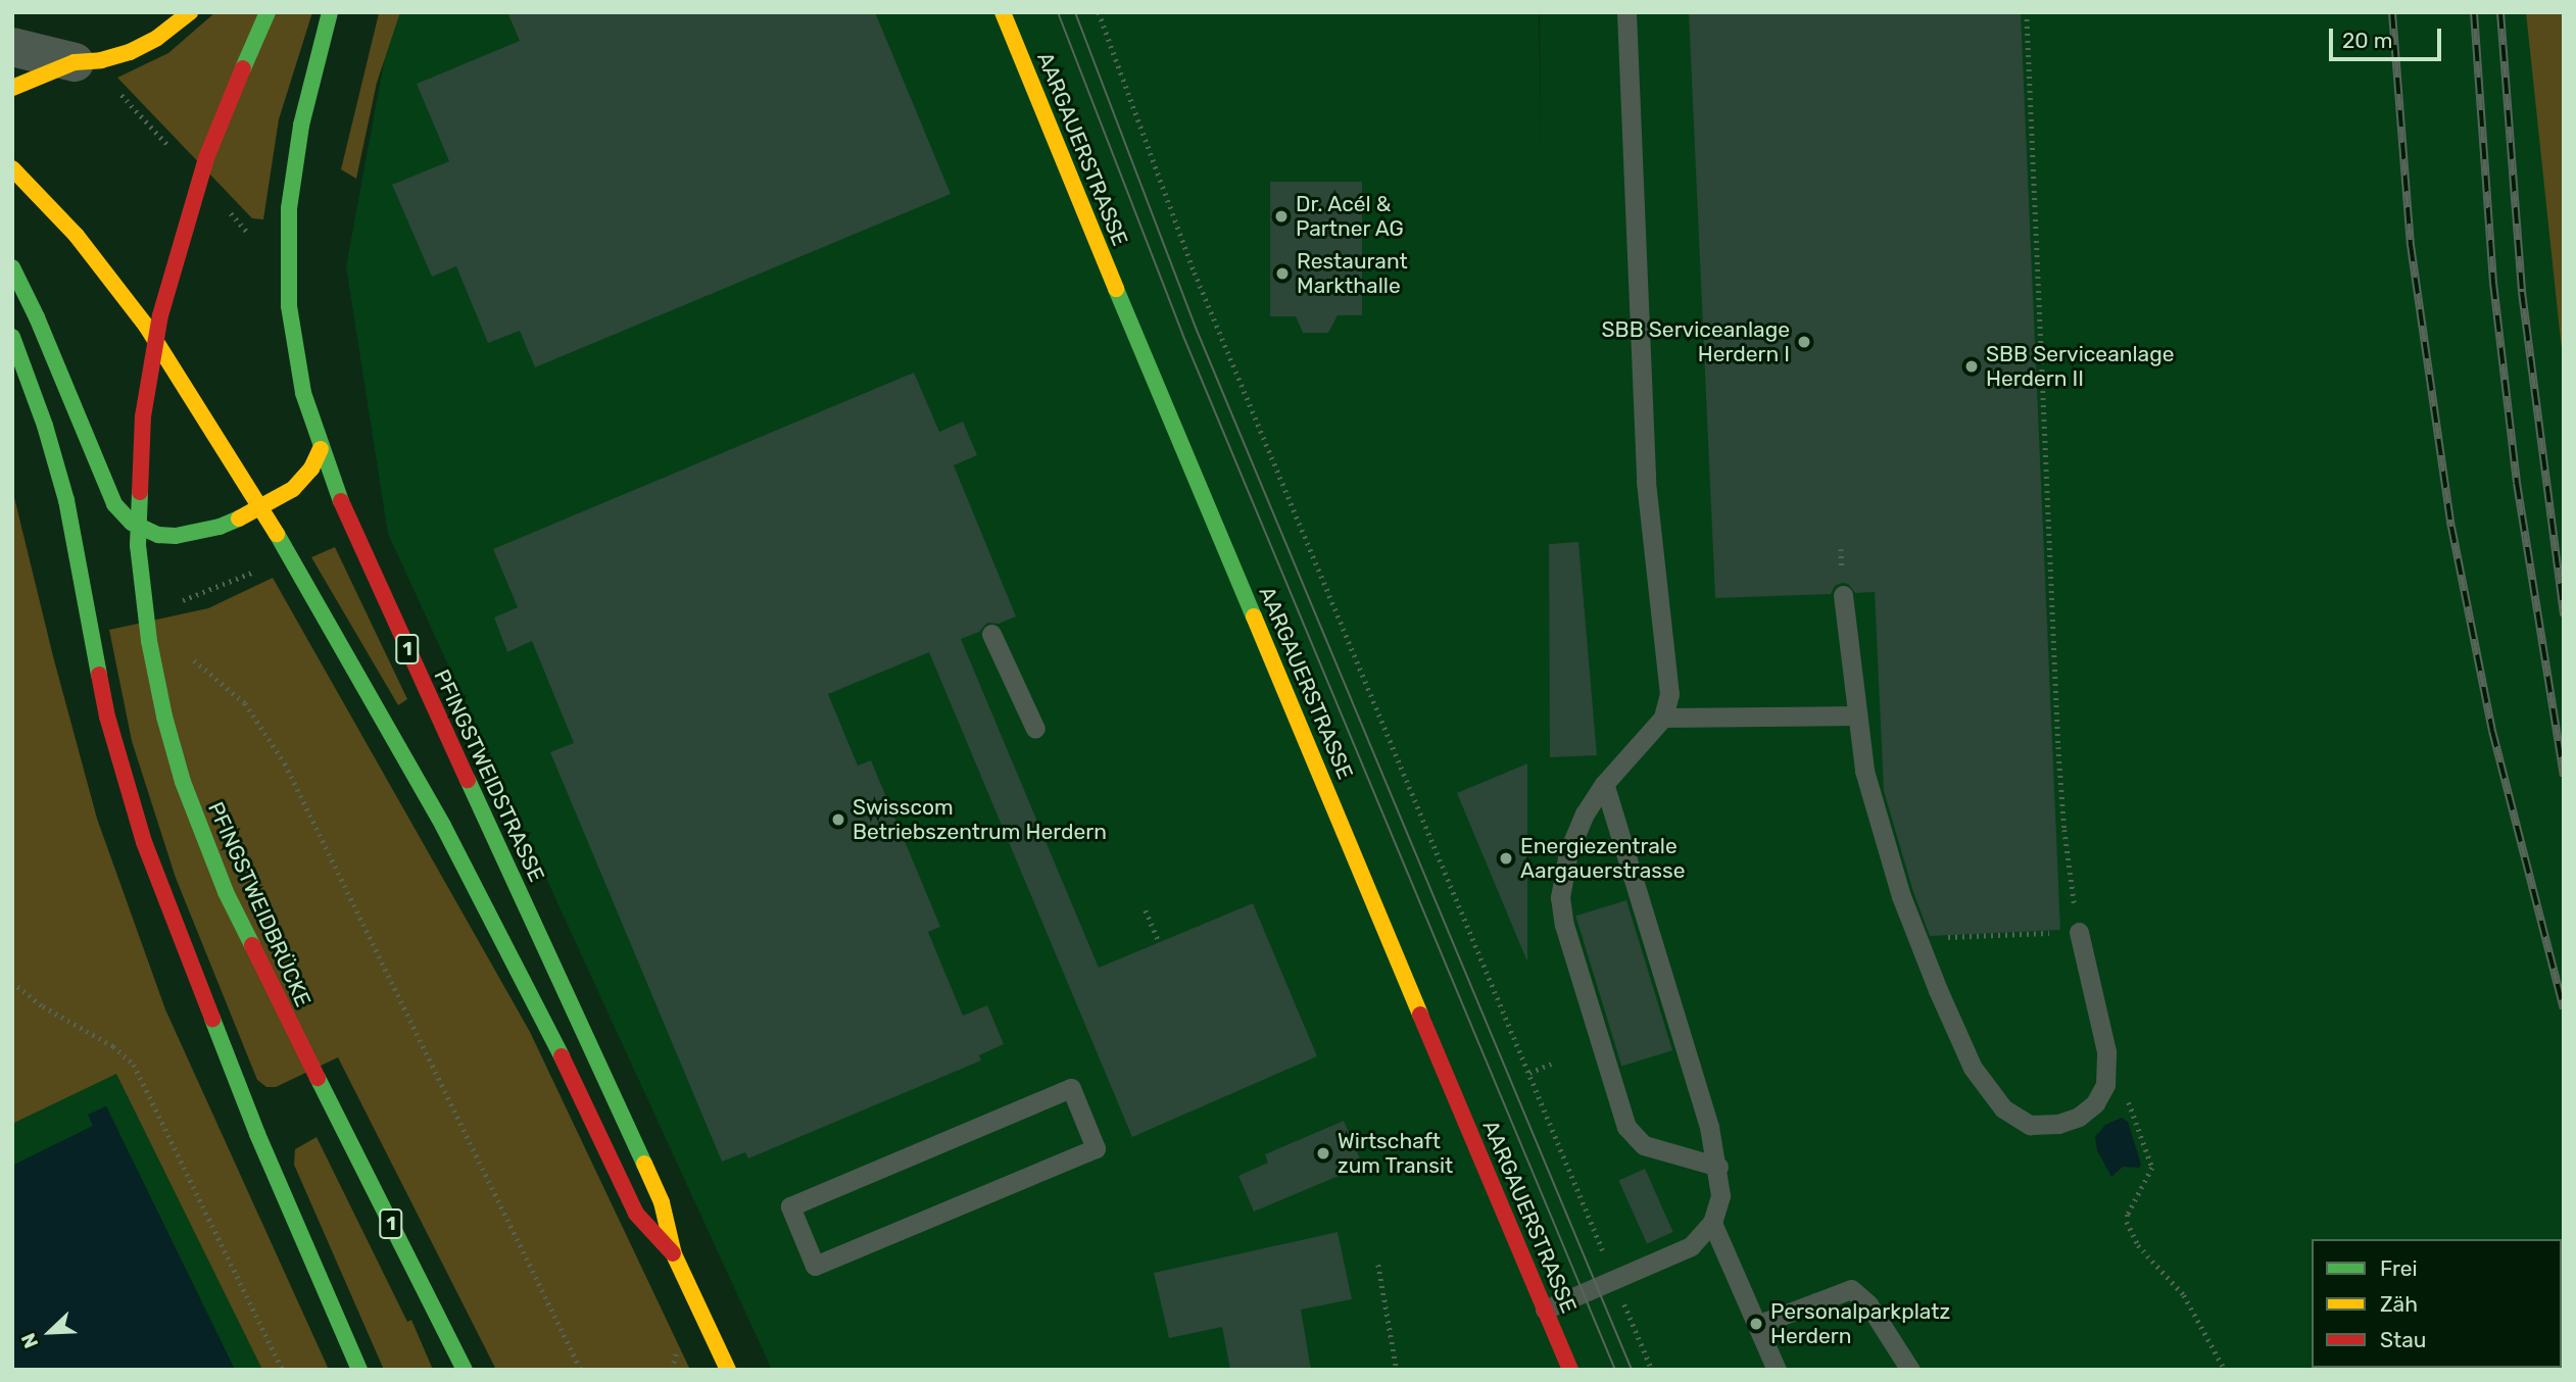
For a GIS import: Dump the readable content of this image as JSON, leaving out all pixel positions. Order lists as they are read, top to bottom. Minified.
{"streets":{"main road":["AARGAUERSTRASSE","1","PFINGSTWEIDSTRASSE","PFINGSTWEIDBRÜCKE"]},"crossings":[["1","PFINGSTWEIDSTRASSE"]],"places":["Dr. Acél & Partner AG","Restaurant Markthalle","SBB Serviceanlage Herdern I","SBB Serviceanlage Herdern II","Swisscom Betriebszentrum Herdern","Energiezentrale Aargauerstrasse","Wirtschaft zum Transit","Personalparkplatz Herdern"],"legend":["Frei","Zäh","Stau"],"scale_bar":"20 m","north":"bottom left"}
